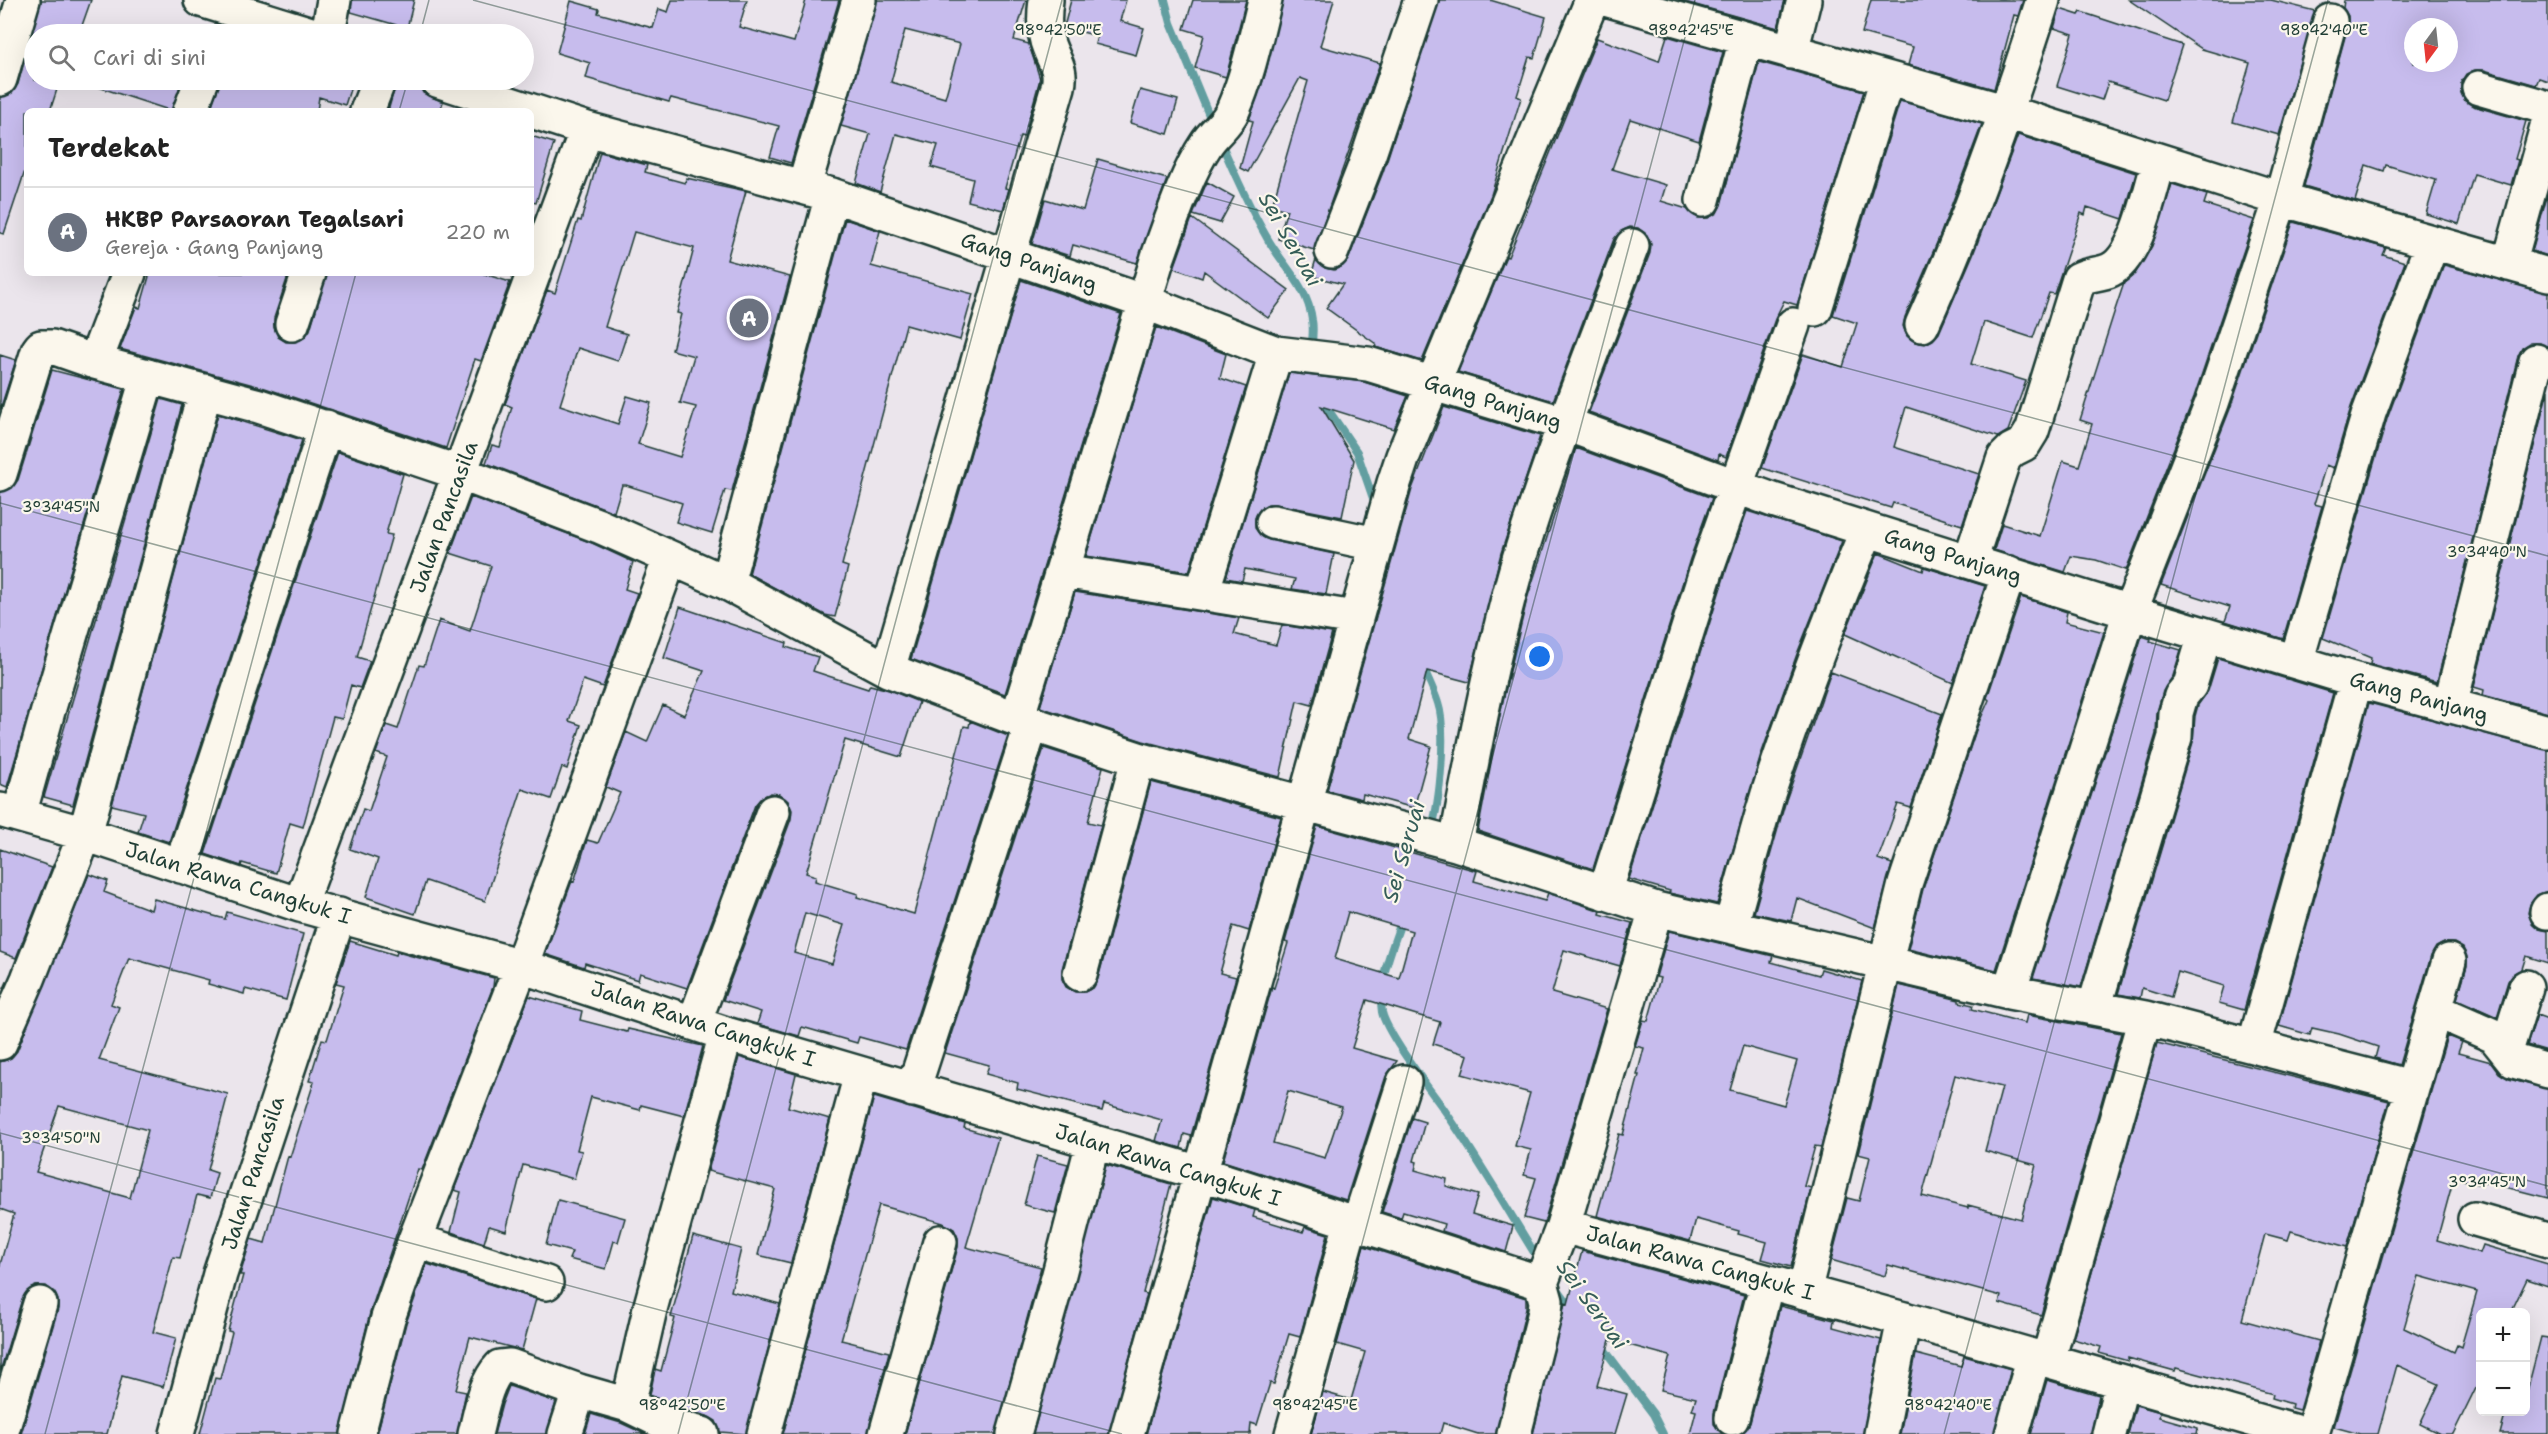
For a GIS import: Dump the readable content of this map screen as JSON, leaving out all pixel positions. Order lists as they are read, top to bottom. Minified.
{"streets":{"street":["Gang Panjang","Jalan Pancasila","Jalan Rawa Cangkuk I"]},"crossings":[["Gang Panjang","Jalan Pancasila"],["Jalan Pancasila","Jalan Rawa Cangkuk I"]],"water":["Sei Seruai"],"north":"bottom","page":{"search":"Cari di sini","heading":"Terdekat","list":[{"mark":"A","name":"HKBP Parsaoran Tegalsari","note":"Gereja · Gang Panjang","value":"220 m"}],"pins":"A","map_buttons":["+","−"]},"coordinates":["98°42'50\"E","98°42'45\"E","98°42'40\"E","3°34'45\"N","3°34'40\"N","3°34'50\"N"]}
